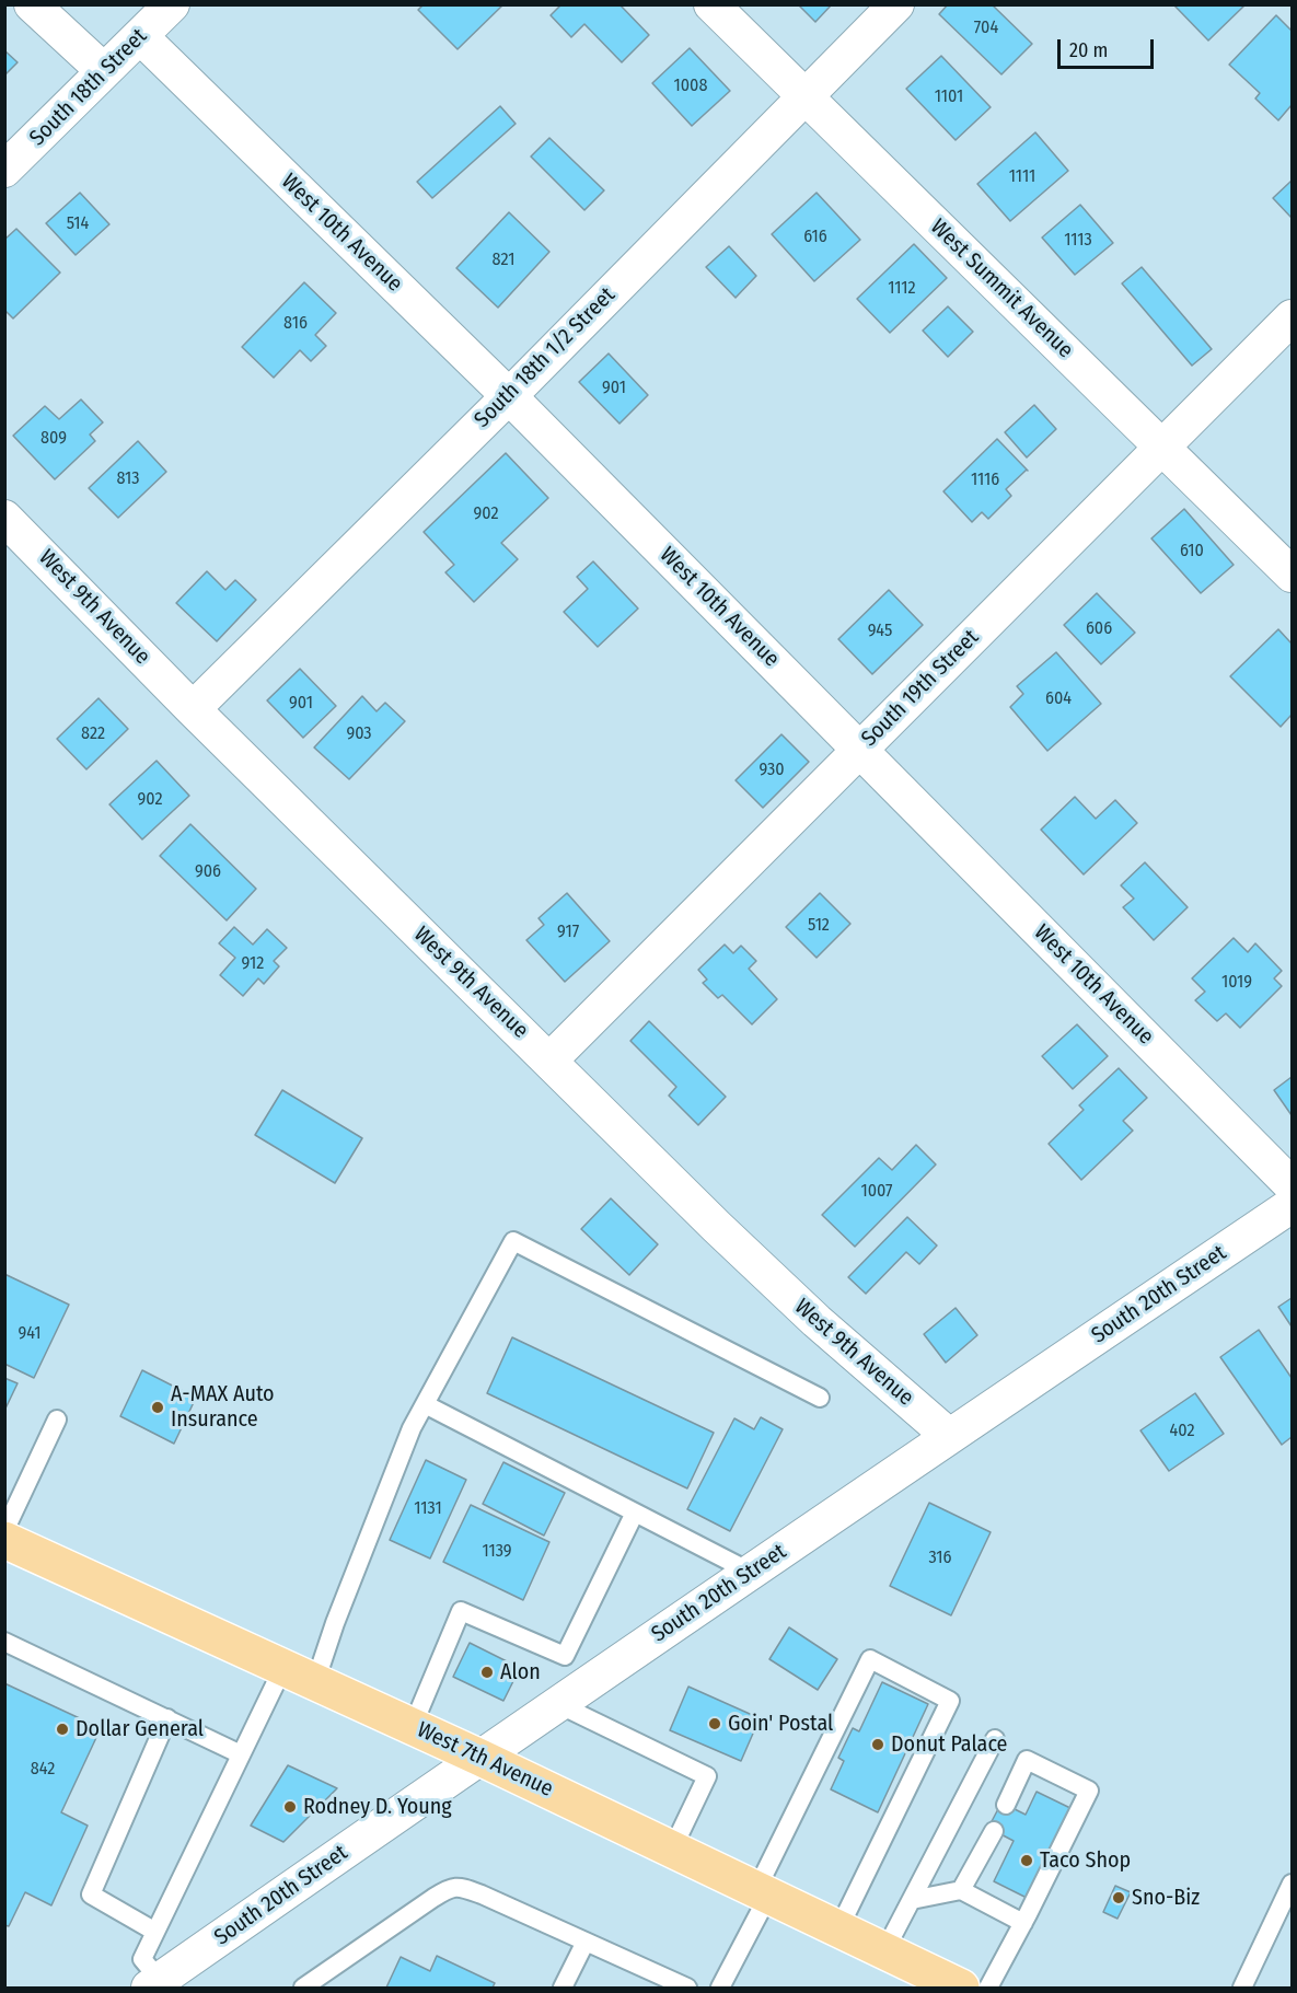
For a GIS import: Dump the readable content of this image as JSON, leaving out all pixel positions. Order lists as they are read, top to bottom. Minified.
{"streets":{"main road":["West 7th Avenue"],"street":["South 18th Street","West 10th Avenue","West Summit Avenue","South 18th 1/2 Street","West 9th Avenue","South 19th Street","South 20th Street"]},"crossings":[["South 18th Street","West 10th Avenue"],["West 10th Avenue","South 18th 1/2 Street"],["West 10th Avenue","South 19th Street"],["West Summit Avenue","South 18th 1/2 Street"],["West Summit Avenue","South 19th Street"],["South 18th 1/2 Street","West 9th Avenue"],["West 9th Avenue","South 19th Street"],["West 9th Avenue","South 20th Street"],["South 20th Street","West 7th Avenue"]],"places":["A-MAX Auto Insurance","Alon","Goin' Postal","Dollar General","Donut Palace","Rodney D. Young","Taco Shop","Sno-Biz"],"house_numbers":["704","1008","1101","1111","514","616","1113","821","1112","816","901","809","813","1116","902","610","606","945","604","901","822","903","930","902","906","512","917","912","1019","1007","941","402","1131","1139","316","842"],"scale_bar":"20 m"}
